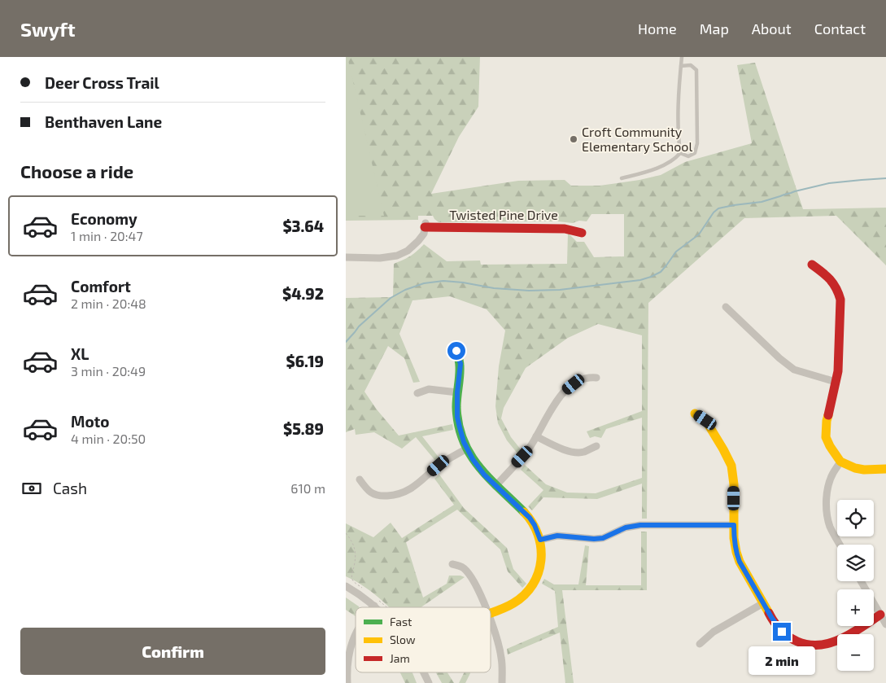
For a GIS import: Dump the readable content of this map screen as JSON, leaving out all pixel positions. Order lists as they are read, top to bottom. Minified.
{"streets":{"street":["Twisted Pine Drive"]},"places":["Croft Community Elementary School"],"legend":["Fast","Slow","Jam"],"page":{"header":"Swyft","nav":["Home","Map","About","Contact"],"banner":["Deer Cross Trail","Benthaven Lane"],"heading":"Choose a ride","list":[{"name":"Economy","note":"1 min · 20:47","value":"$3.64"},{"name":"Comfort","note":"2 min · 20:48","value":"$4.92"},{"name":"XL","note":"3 min · 20:49","value":"$6.19"},{"name":"Moto","note":"4 min · 20:50","value":"$5.89"}],"pay":["Cash","610 m"],"map_buttons":["+","−"],"buttons":"Confirm","bubble":"2 min"}}
